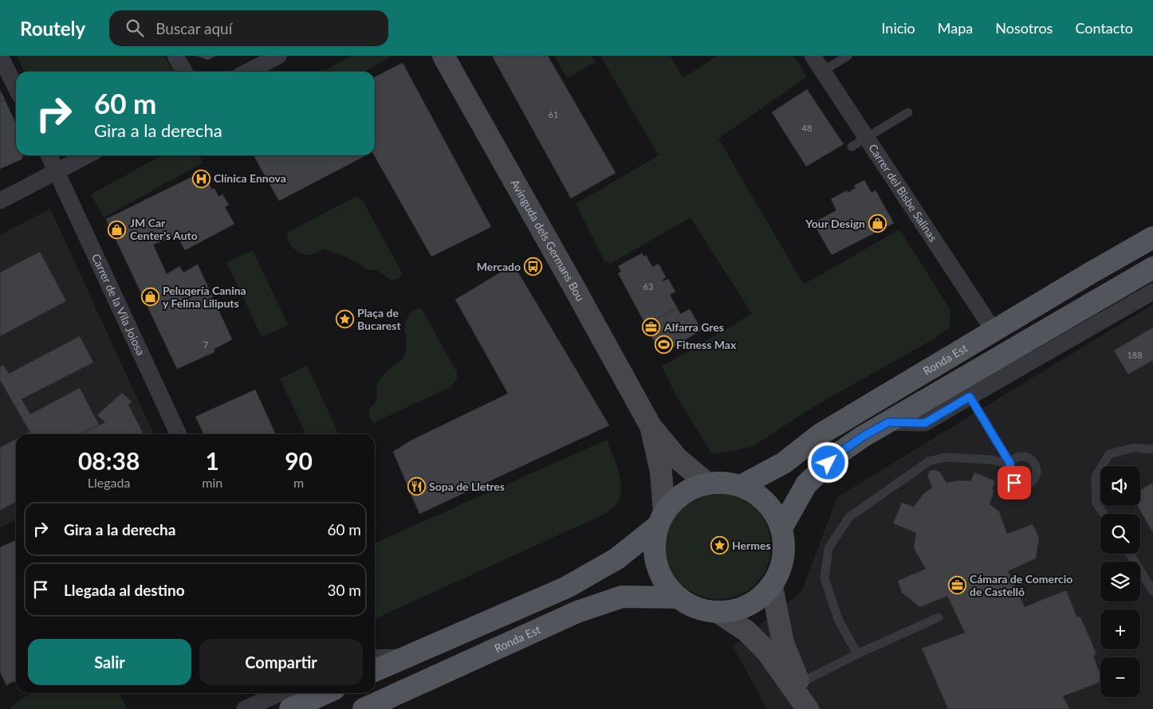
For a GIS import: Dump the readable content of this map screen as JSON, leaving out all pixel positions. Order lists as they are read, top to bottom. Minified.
{"streets":{"main road":["Ronda Est"],"street":["Carrer del Bisbe Salinas","Avinguda dels Germans Bou","Carrer de la Vila Joiosa"]},"crossings":[["Carrer del Bisbe Salinas","Ronda Est"],["Avinguda dels Germans Bou","Ronda Est"]],"places":{"hospital":["Clínica Ennova"],"shop":["Your Design","JM Car Center's Auto","Peluqería Canina y Felina Liliputs"],"bus stop":["Mercado"],"place":["Plaça de Bucarest","Hermes"],"office":["Alfarra Gres","Cámara de Comercio de Castelló"],"sports":["Fitness Max"],"restaurant":["Sopa de Lletres"]},"house_numbers":["61","48","63","7","188"],"page":{"header":"Routely","search":"Buscar aquí","nav":["Inicio","Mapa","Nosotros","Contacto"],"turn":["60 m","Gira a la derecha"],"eta":["08:38","Llegada","1","min","90","m"],"map_buttons":["+","−"],"list":[{"name":"Gira a la derecha","value":"60 m"},{"name":"Llegada al destino","value":"30 m"}],"buttons":["Salir","Compartir"]}}
